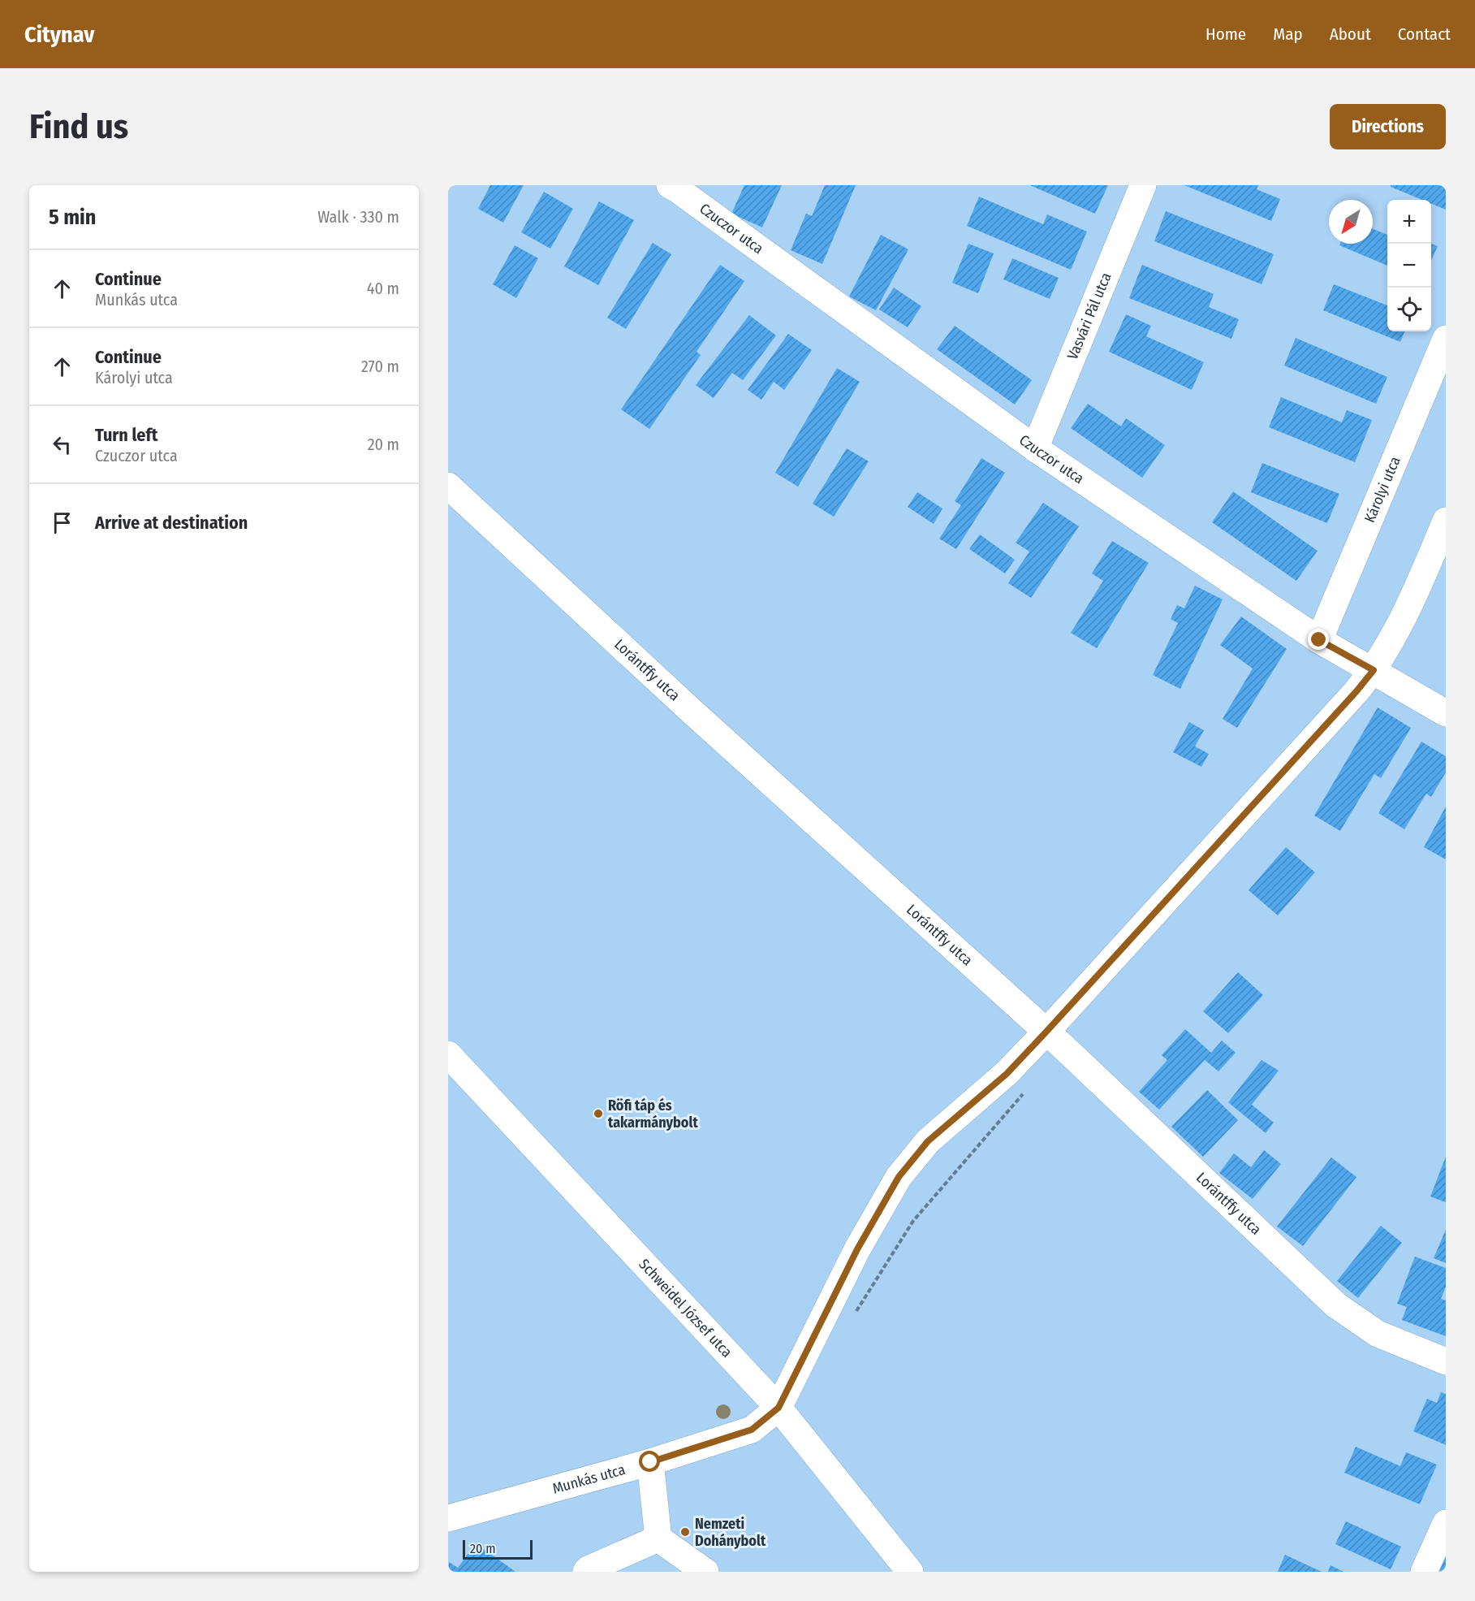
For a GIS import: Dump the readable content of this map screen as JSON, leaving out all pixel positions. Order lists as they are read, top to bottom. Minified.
{"streets":{"street":["Czuczor utca","Vasvári Pál utca","Károlyi utca","Lorántffy utca","Schweidel József utca","Munkás utca"]},"crossings":[["Czuczor utca","Vasvári Pál utca"],["Czuczor utca","Károlyi utca"],["Schweidel József utca","Munkás utca"]],"places":["Röfi táp és takarmánybolt","Nemzeti Dohánybolt"],"scale_bar":"20 m","north":"bottom left","page":{"header":"Citynav","nav":["Home","Map","About","Contact"],"buttons":"Directions","title":"Find us","heading":["5 min","Walk · 330 m"],"map_buttons":["+","−"],"list":[["Continue","Munkás utca","40 m"],["Continue","Károlyi utca","270 m"],["Turn left","Czuczor utca","20 m"],"Arrive at destination"],"scale":"20 m"}}
